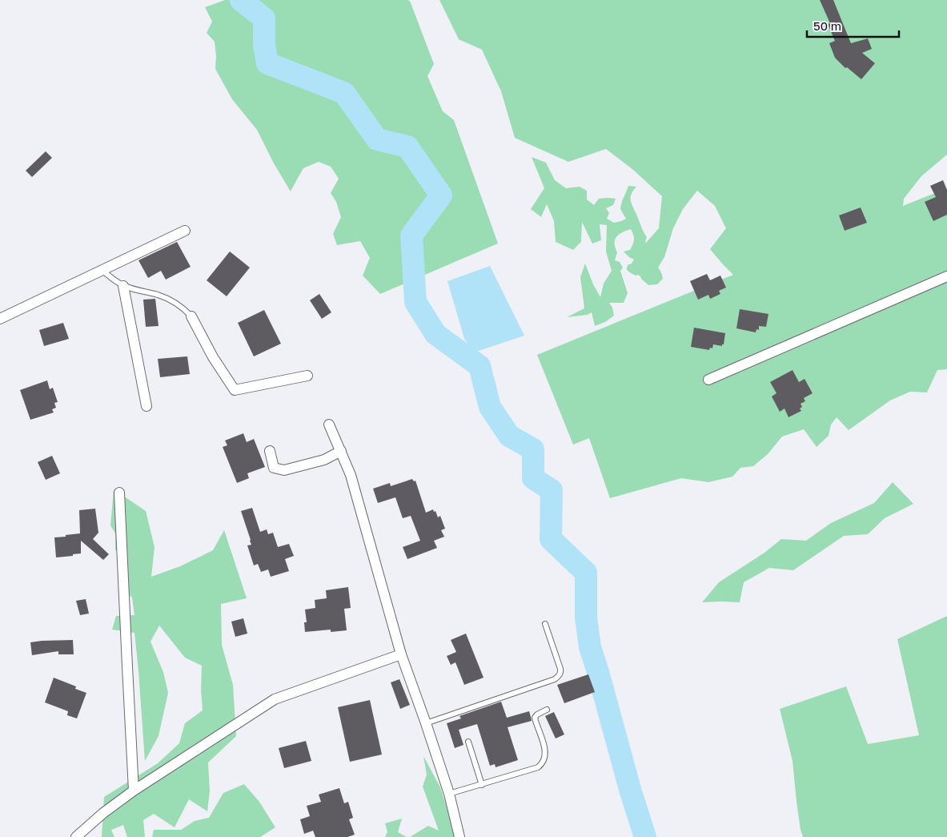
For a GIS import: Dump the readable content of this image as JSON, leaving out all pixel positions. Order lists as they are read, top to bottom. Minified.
{"scale_bar":"50 m"}
